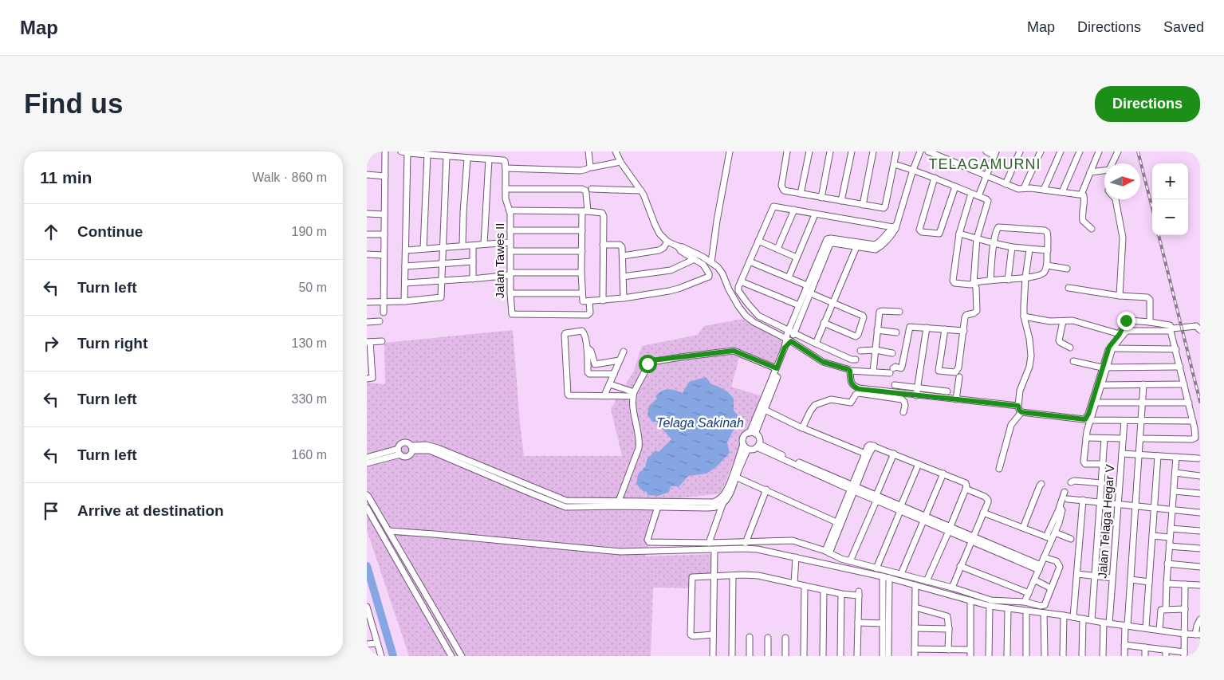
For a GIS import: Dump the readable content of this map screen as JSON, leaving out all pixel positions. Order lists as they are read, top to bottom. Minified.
{"streets":{"street":["Jalan Tawes II","Jalan Telaga Hegar V"]},"districts":["TELAGAMURNI"],"water":["Telaga Sakinah"],"north":"right","page":{"header":"Map","nav":["Map","Directions","Saved"],"buttons":"Directions","title":"Find us","heading":["11 min","Walk · 860 m"],"map_buttons":["+","−"],"list":[["Continue","190 m"],["Turn left","50 m"],["Turn right","130 m"],["Turn left","330 m"],["Turn left","160 m"],"Arrive at destination"]}}
